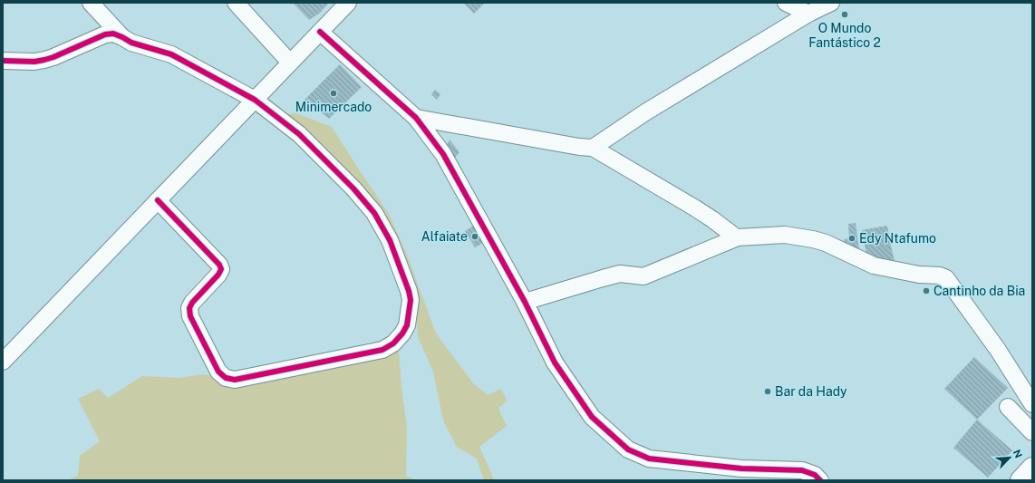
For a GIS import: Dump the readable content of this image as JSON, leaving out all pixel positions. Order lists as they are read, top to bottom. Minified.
{"places":["O Mundo Fantástico 2","Minimercado","Alfaiate","Edy Ntafumo","Cantinho da Bia","Bar da Hady"],"north":"top right"}
